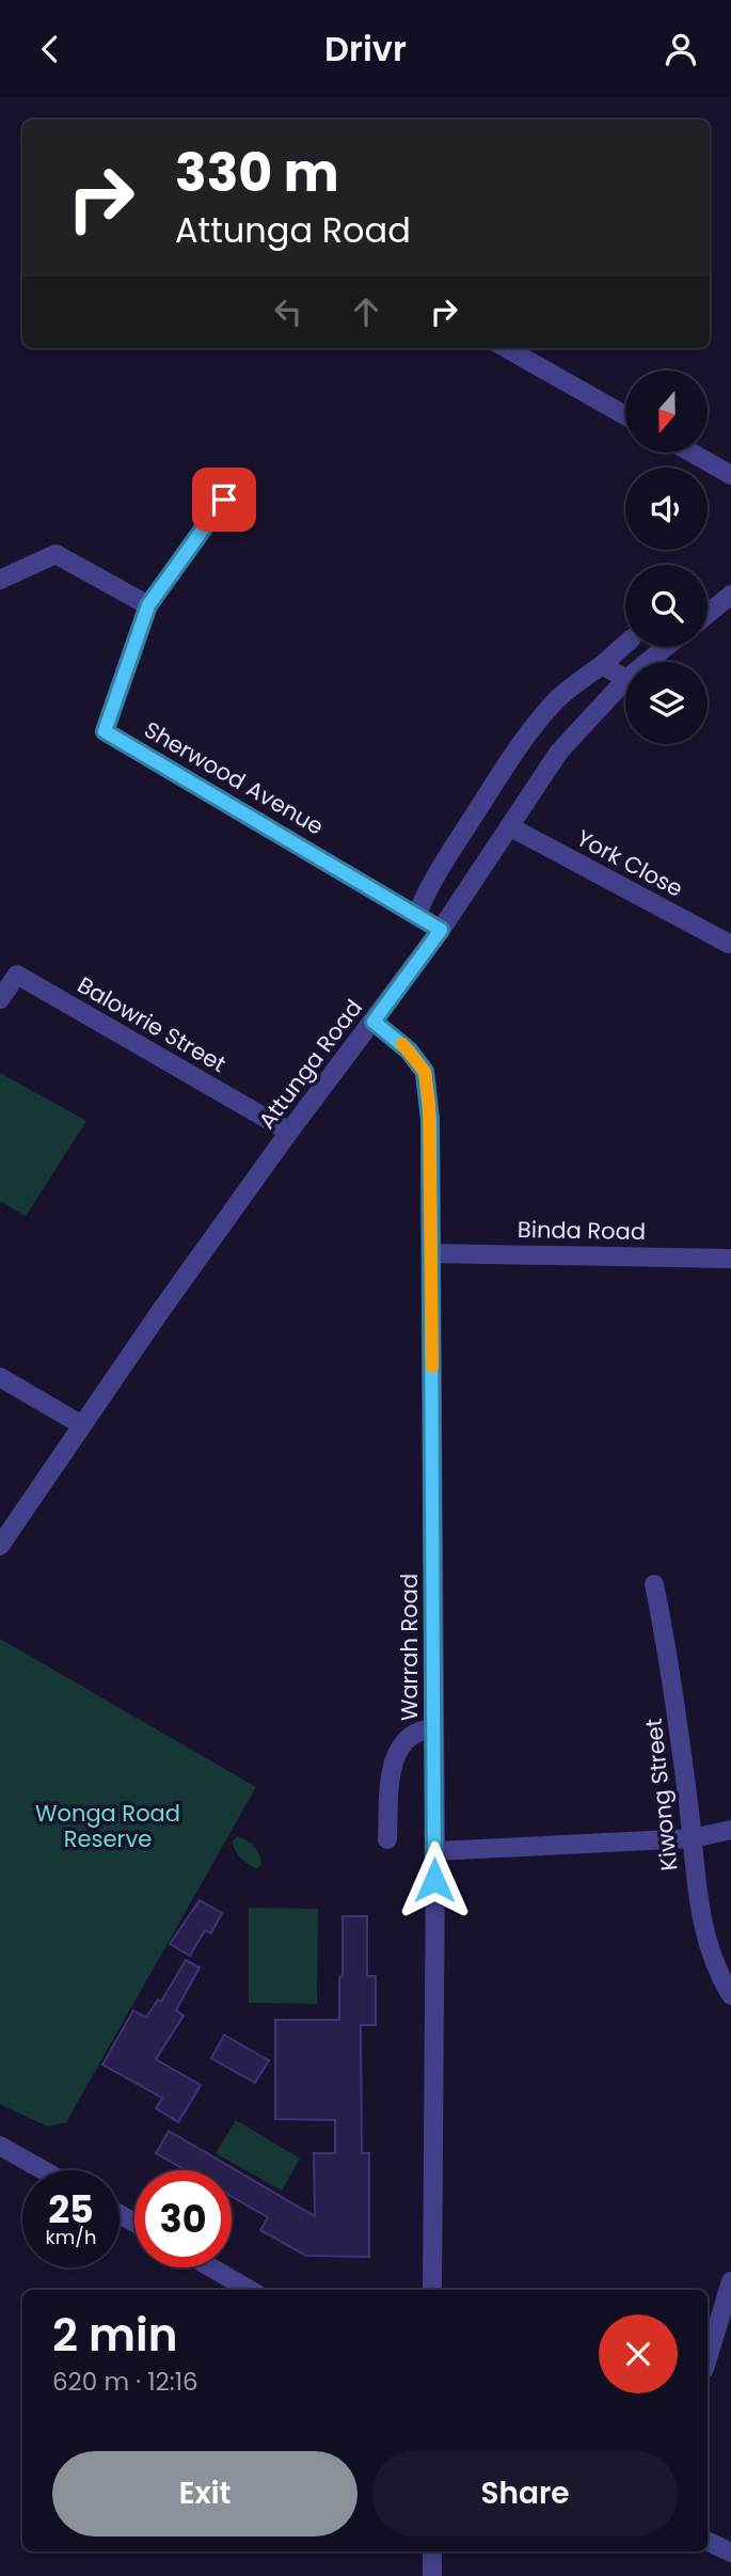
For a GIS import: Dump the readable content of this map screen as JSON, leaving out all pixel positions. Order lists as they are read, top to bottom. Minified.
{"streets":{"street":["Sherwood Avenue","York Close","Balowrie Street","Attunga Road","Binda Road","Warrah Road","Kiwong Street"]},"crossings":[["Sherwood Avenue","Attunga Road"],["York Close","Attunga Road"],["Balowrie Street","Attunga Road"],["Attunga Road","Warrah Road"],["Binda Road","Warrah Road"]],"parks":["Wonga Road Reserve"],"north":"bottom","page":{"header":"Drivr","turn":["330 m","Attunga Road"],"speed":"25 km/h","limit":"30","heading":["2 min","620 m · 12:16"],"buttons":["Exit","Share"]}}
